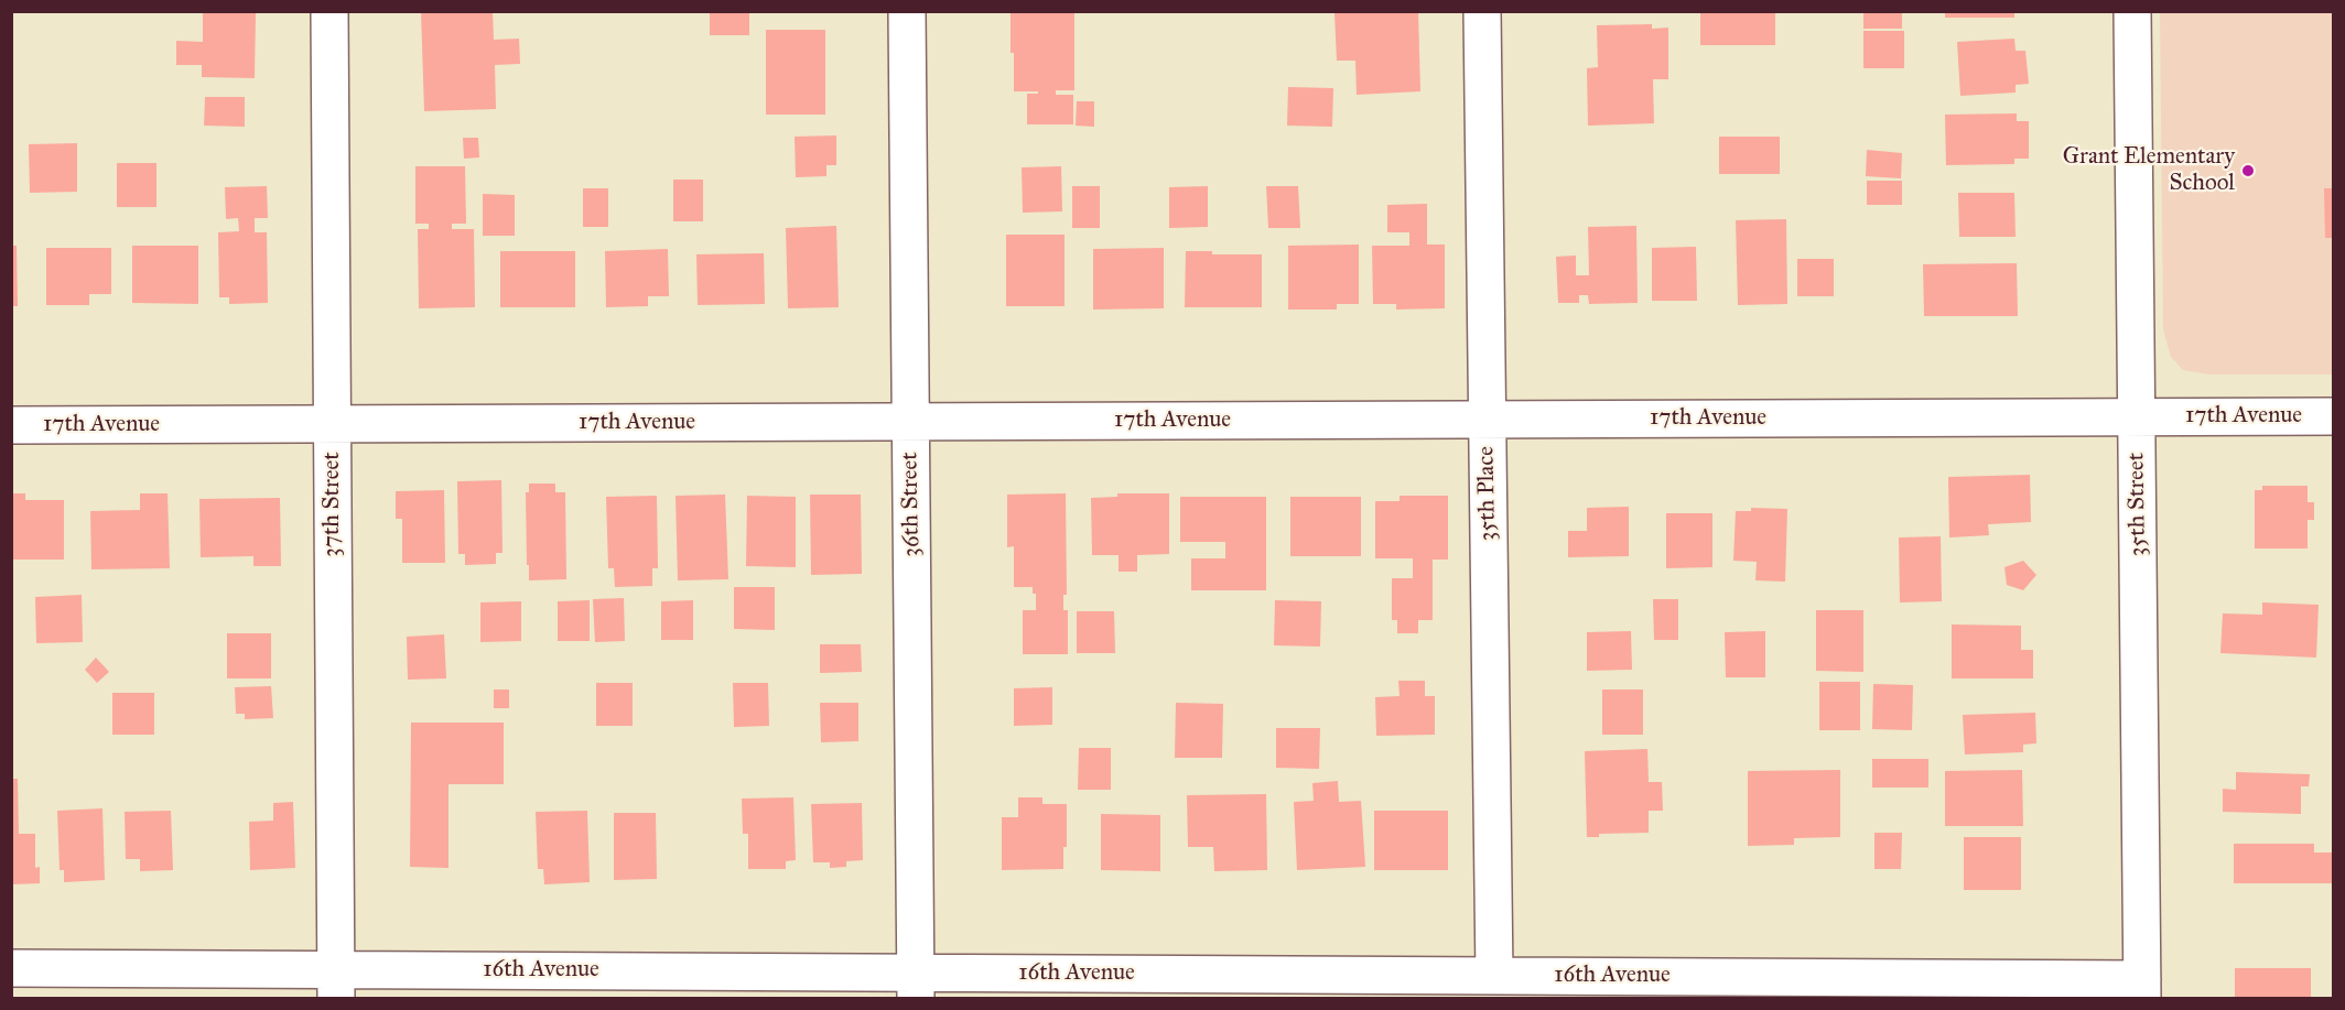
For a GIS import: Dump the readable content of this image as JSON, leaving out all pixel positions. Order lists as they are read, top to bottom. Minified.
{"streets":{"street":["17th Avenue","35th Place","37th Street","36th Street","35th Street","16th Avenue"]},"crossings":[["17th Avenue","35th Place"],["17th Avenue","37th Street"],["17th Avenue","36th Street"],["17th Avenue","35th Street"],["35th Place","16th Avenue"],["37th Street","16th Avenue"],["36th Street","16th Avenue"],["35th Street","16th Avenue"]],"places":["Grant Elementary School"]}
